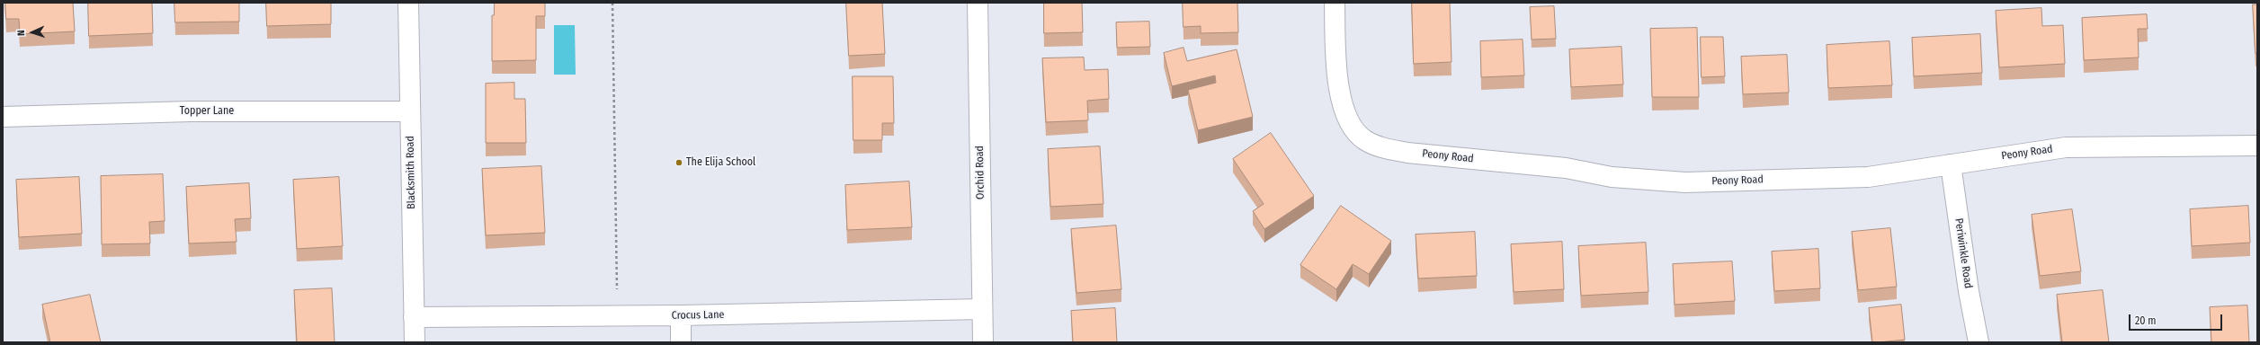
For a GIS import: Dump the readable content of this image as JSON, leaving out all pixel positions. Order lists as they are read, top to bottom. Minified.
{"streets":{"street":["Topper Lane","Peony Road","Blacksmith Road","Orchid Road","Periwinkle Road","Crocus Lane"]},"crossings":[["Topper Lane","Blacksmith Road"],["Peony Road","Periwinkle Road"],["Blacksmith Road","Crocus Lane"],["Orchid Road","Crocus Lane"]],"places":["The Elija School"],"scale_bar":"20 m","north":"left"}
